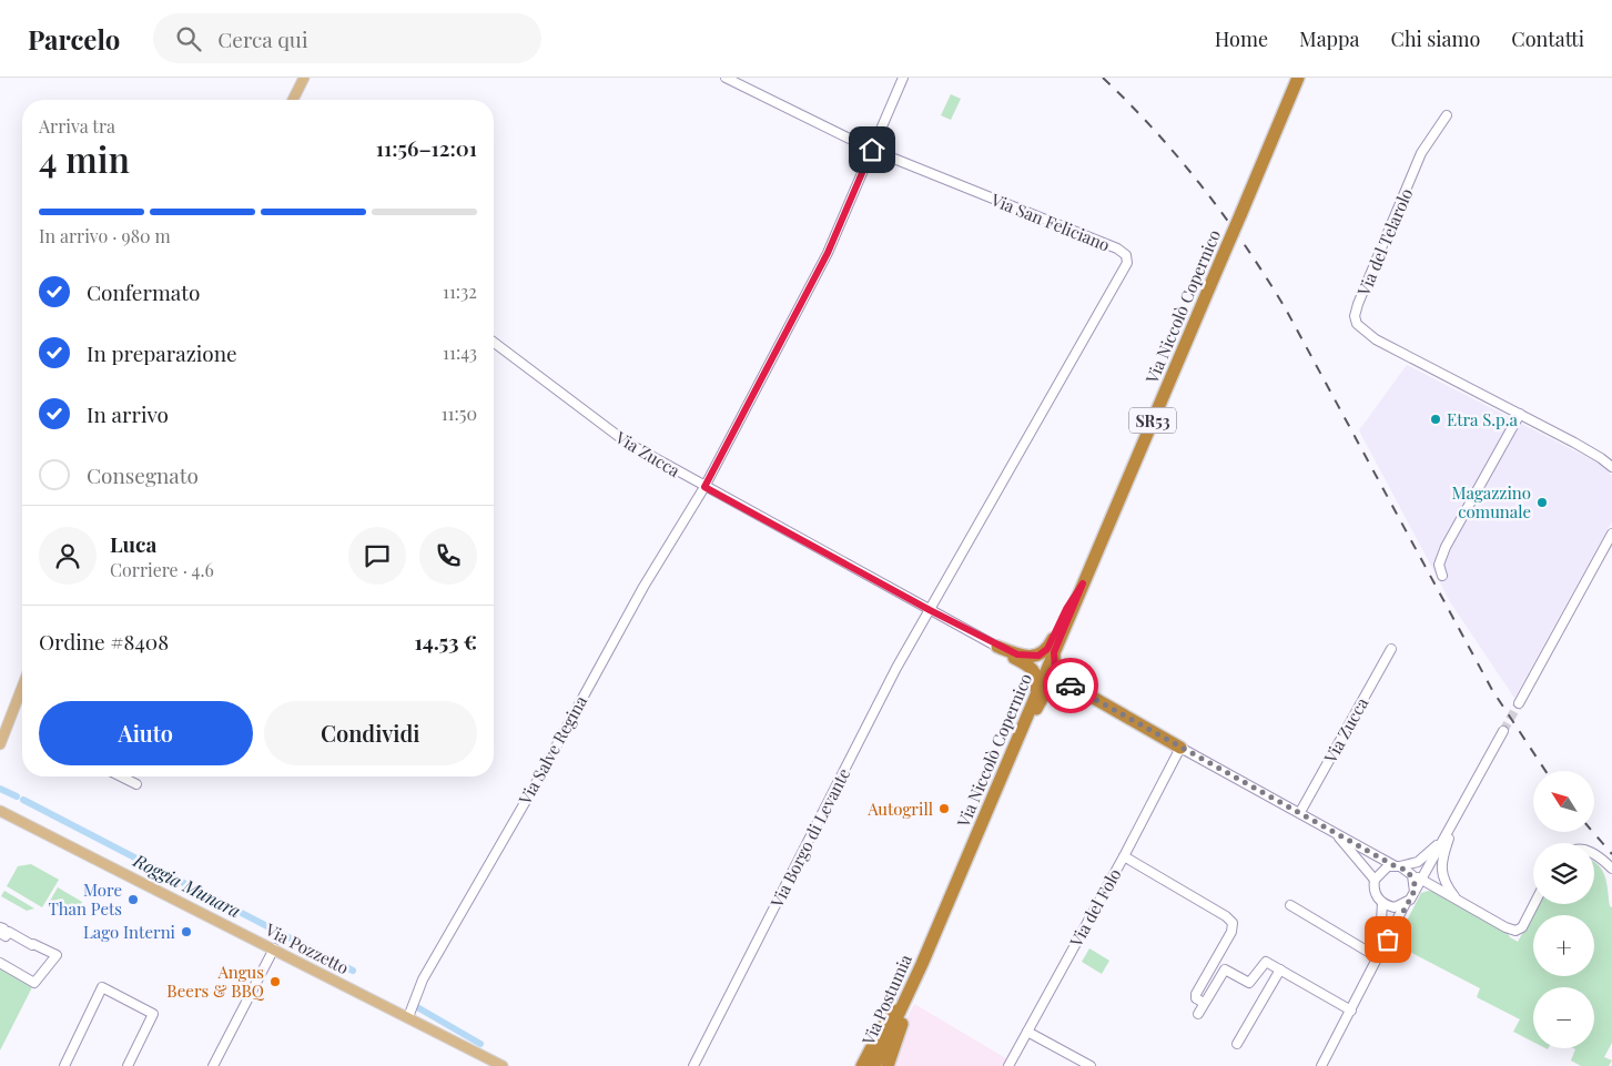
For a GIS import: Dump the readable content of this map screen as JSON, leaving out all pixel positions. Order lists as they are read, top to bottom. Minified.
{"streets":{"highway":["Via Niccolò Copernico","SR53","Via Postumia"],"main road":["Via Pozzetto"],"street":["Via San Feliciano","Via del Telarolo","Via Zucca","Via Salve Regina","Via Borgo di Levante","Via del Folo"]},"crossings":[["Via San Feliciano","Via Zucca"],["Via San Feliciano","Via Salve Regina"],["Via San Feliciano","Via Borgo di Levante"],["Via Niccolò Copernico","Via Postumia"],["Via Zucca","Via Salve Regina"],["Via Zucca","Via Borgo di Levante"],["Via Salve Regina","Via Pozzetto"]],"water":["Roggia Munara"],"places":["Etra S.p.a","Magazzino comunale","Autogrill","More Than Pets","Lago Interni","Angus Beers & BBQ"],"north":"top left","page":{"header":"Parcelo","search":"Cerca qui","nav":["Home","Mappa","Chi siamo","Contatti"],"heading":["4 min","Arriva tra","11:56–12:01"],"panel":["Luca","Corriere · 4.6","Ordine #8408","14.53 €"],"bar":"In arrivo · 980 m","list":[["Confermato","11:32"],["In preparazione","11:43"],["In arrivo","11:50"],"Consegnato"],"buttons":["Aiuto","Condividi"],"map_buttons":["+","−"]}}
